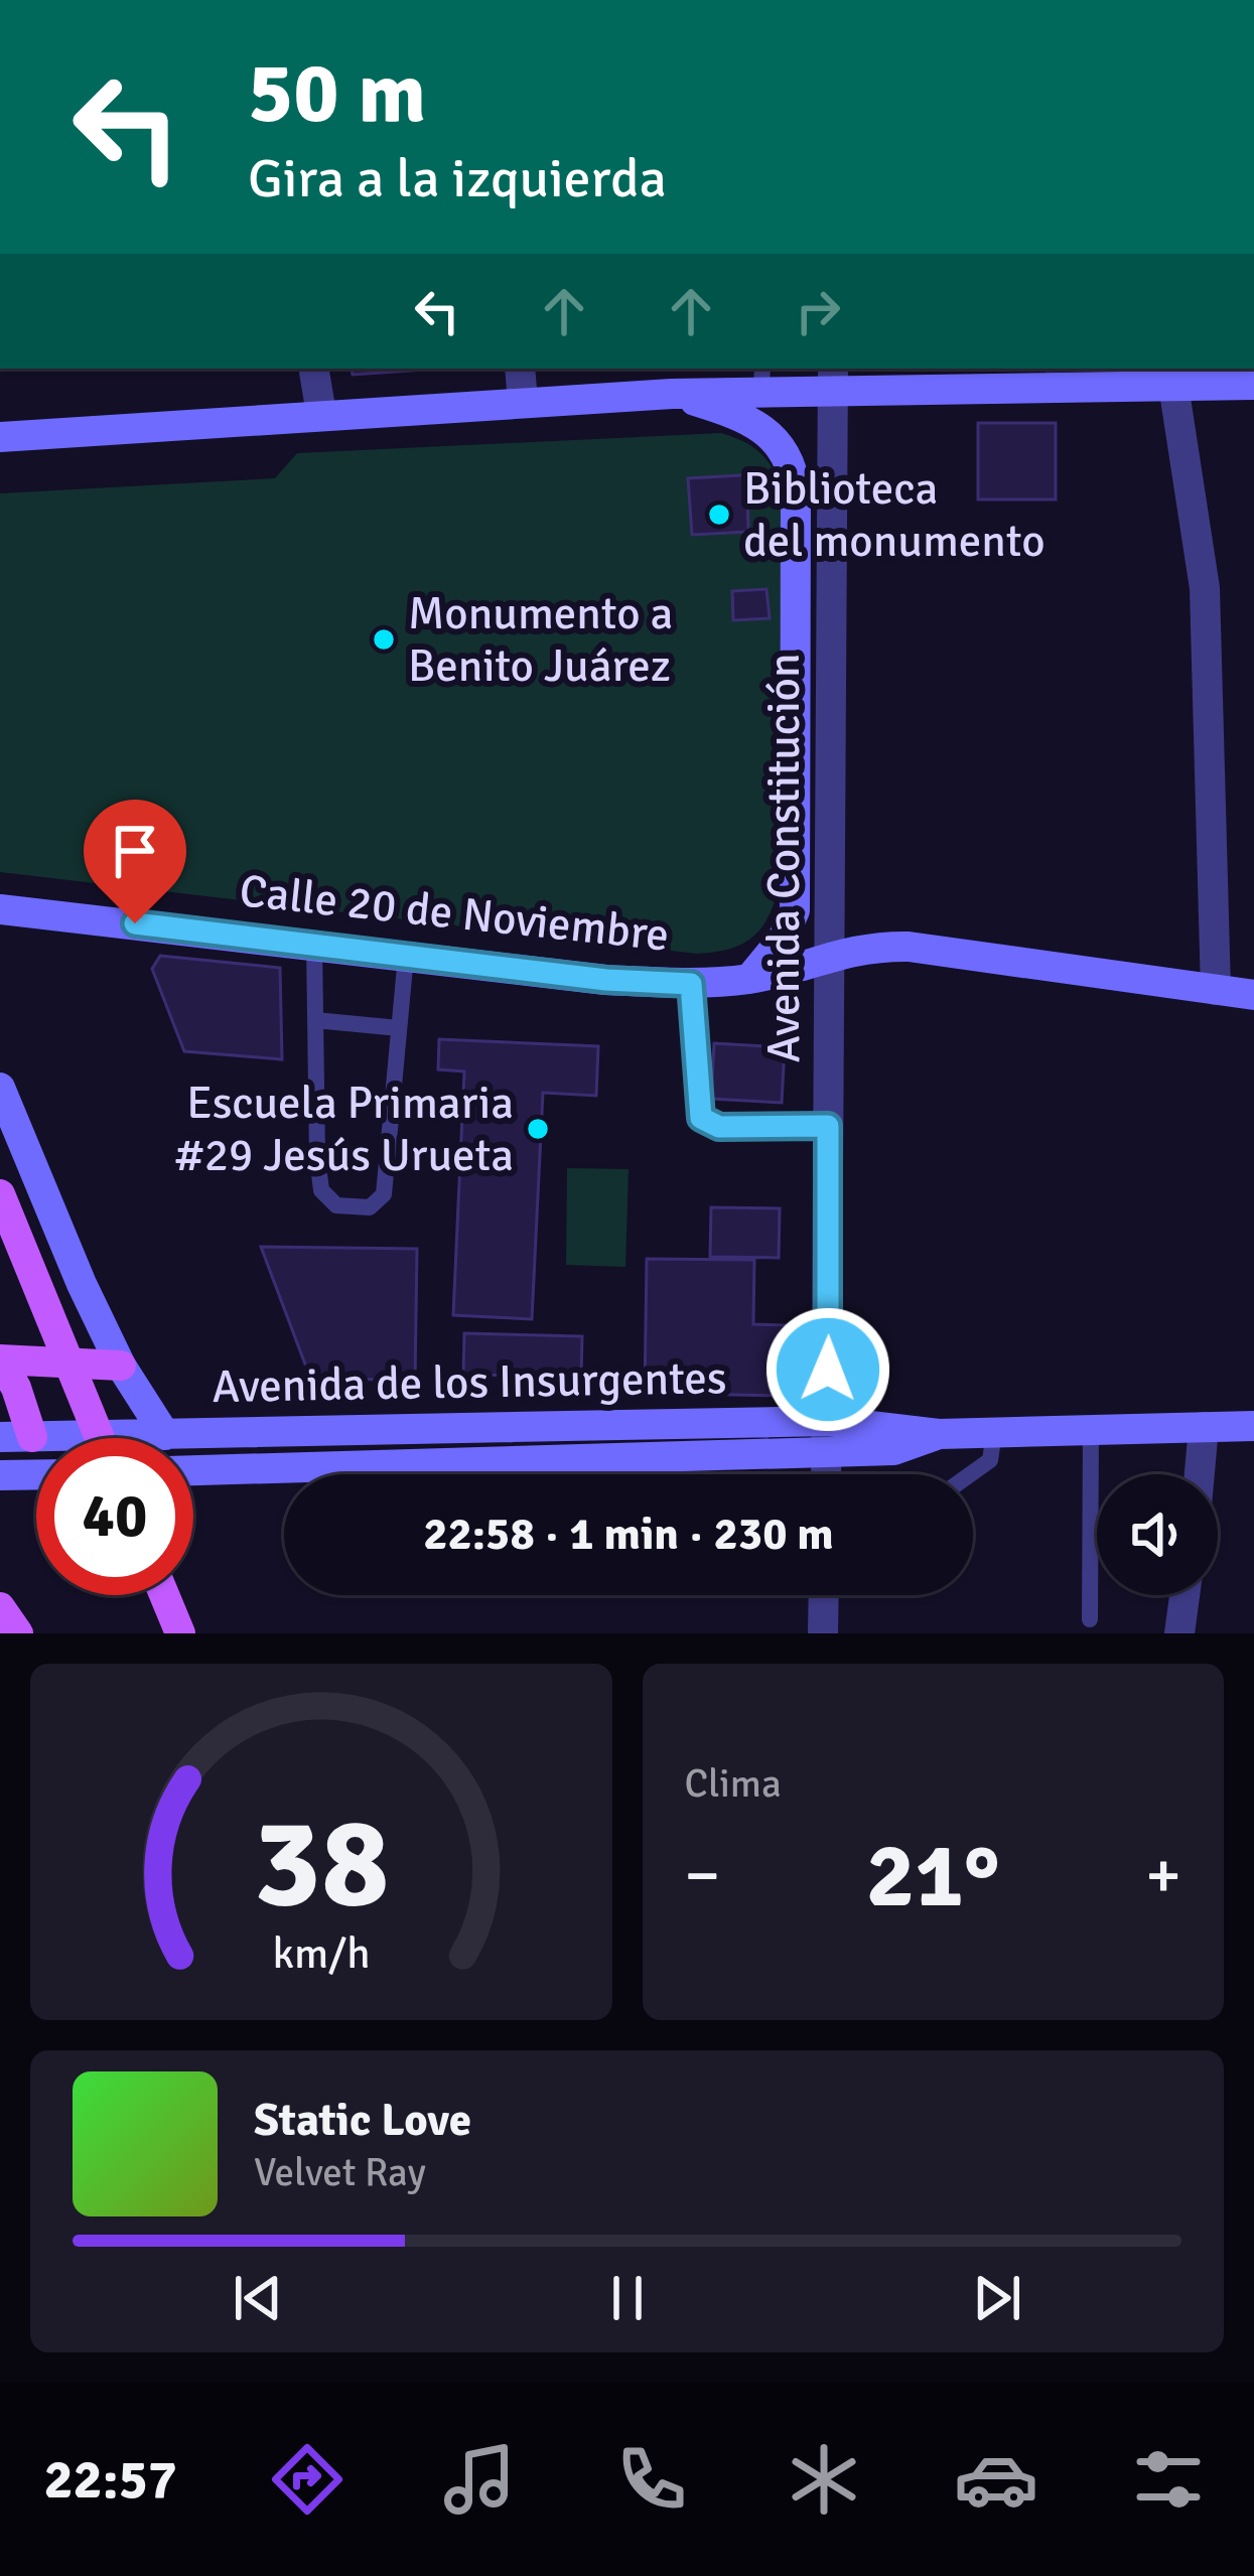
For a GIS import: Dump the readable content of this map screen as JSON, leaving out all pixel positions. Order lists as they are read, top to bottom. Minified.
{"streets":{"main road":["Calle 20 de Noviembre","Avenida de los Insurgentes"],"street":["Avenida Constitución"]},"crossings":[["Avenida Constitución","Calle 20 de Noviembre"],["Avenida Constitución","Avenida de los Insurgentes"]],"places":["Biblioteca del monumento","Monumento a Benito Juárez","Escuela Primaria #29 Jesús Urueta"],"page":{"turn":["50 m","Gira a la izquierda"],"limit":"40","trip":"22:58 · 1 min · 230 m","tile":"Clima","heat":["−","21°","+"],"song":["Static Love","Velvet Ray"],"tabs":"22:57","gauge":["38","km/h"]}}
